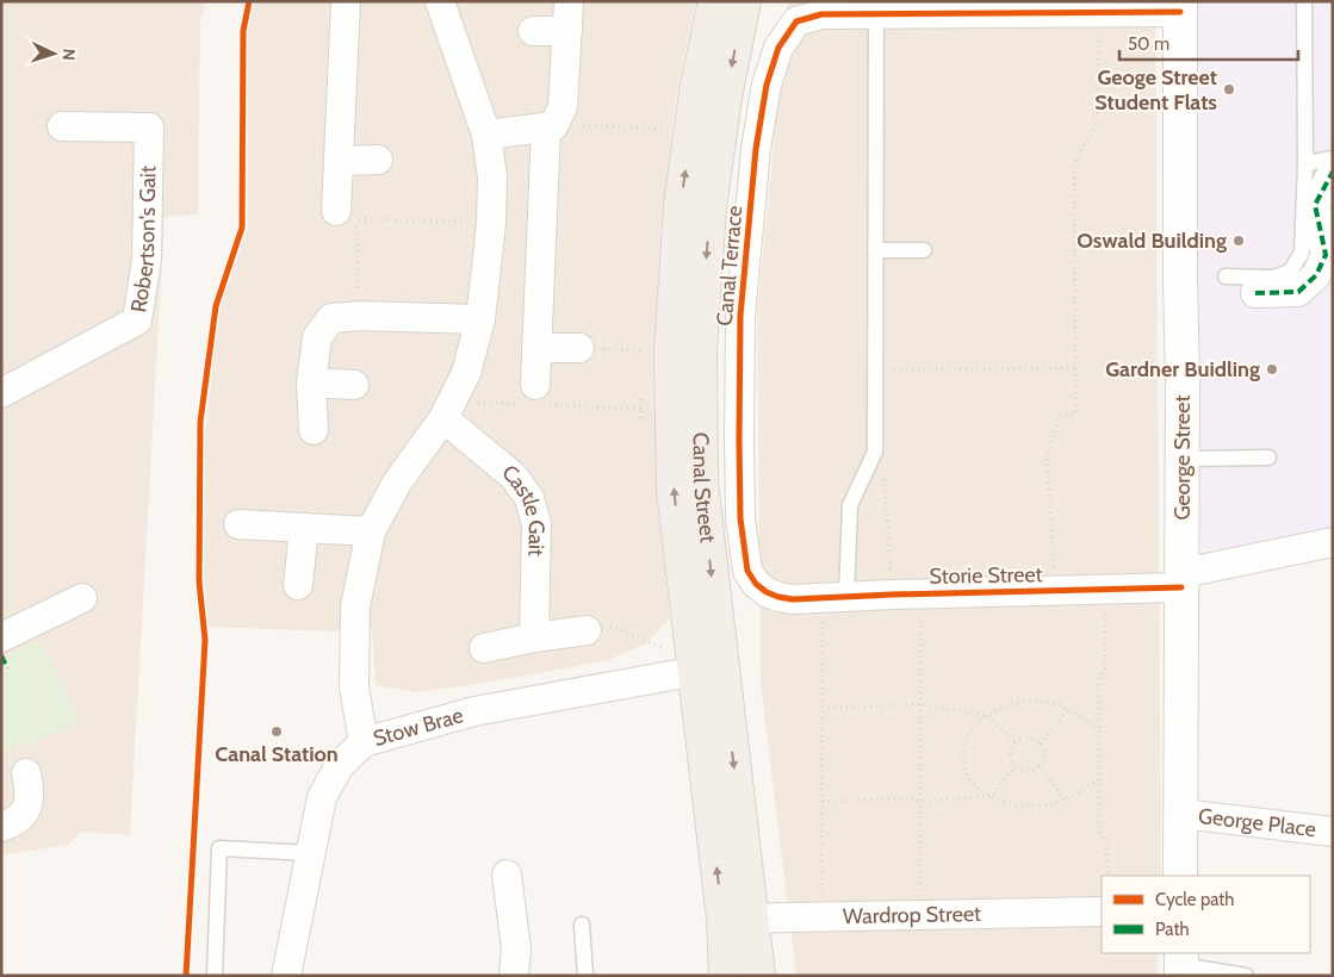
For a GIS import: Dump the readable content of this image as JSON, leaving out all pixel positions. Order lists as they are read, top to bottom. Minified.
{"streets":{"main road":["Canal Street"],"street":["Robertson's Gait","Canal Terrace","George Street","Castle Gait","Storie Street","Stow Brae","George Place","Wardrop Street"]},"crossings":[["Canal Terrace","Storie Street"],["George Street","Storie Street"],["George Street","George Place"],["Canal Street","Stow Brae"],["Canal Street","Wardrop Street"]],"places":["Geoge Street Student Flats","Oswald Building","Gardner Buidling","Canal Station"],"legend":["Cycle path","Path"],"scale_bar":"50 m","north":"right"}
